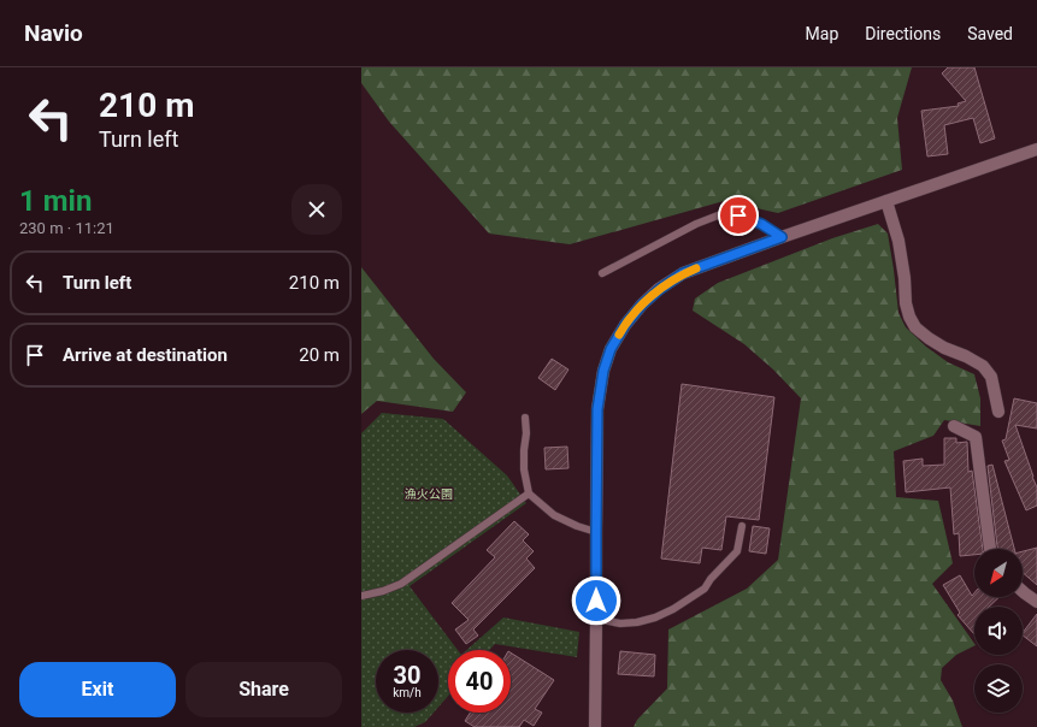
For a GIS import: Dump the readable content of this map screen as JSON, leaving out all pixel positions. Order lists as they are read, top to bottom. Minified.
{"parks":["漁火公園"],"north":"bottom left","page":{"header":"Navio","nav":["Map","Directions","Saved"],"turn":["210 m","Turn left"],"heading":["1 min","230 m · 11:21"],"list":[{"name":"Turn left","value":"210 m"},{"name":"Arrive at destination","value":"20 m"}],"speed":"30 km/h","limit":"40","buttons":["Exit","Share"]}}
